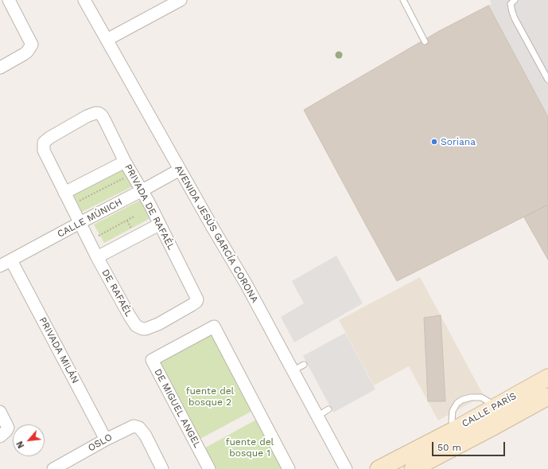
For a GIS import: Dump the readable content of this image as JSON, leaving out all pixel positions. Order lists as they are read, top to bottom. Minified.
{"streets":{"main road":["CALLE PARÍS"],"street":["PRIVADA DE RAFAÉL","CALLE MÚNICH","AVENIDA JESÚS GARCÍA CORONA","DE RAFAÉL","PRIVADA MILÁN","DE MIGUEL ANGEL","OSLO"]},"crossings":[["PRIVADA DE RAFAÉL","CALLE MÚNICH"],["PRIVADA DE RAFAÉL","DE RAFAÉL"],["CALLE MÚNICH","AVENIDA JESÚS GARCÍA CORONA"],["CALLE MÚNICH","DE RAFAÉL"],["CALLE MÚNICH","PRIVADA MILÁN"],["PRIVADA MILÁN","OSLO"]],"parks":["fuente del bosque 2","fuente del bosque 1"],"places":["Soriana"],"scale_bar":"50 m","north":"bottom left"}
